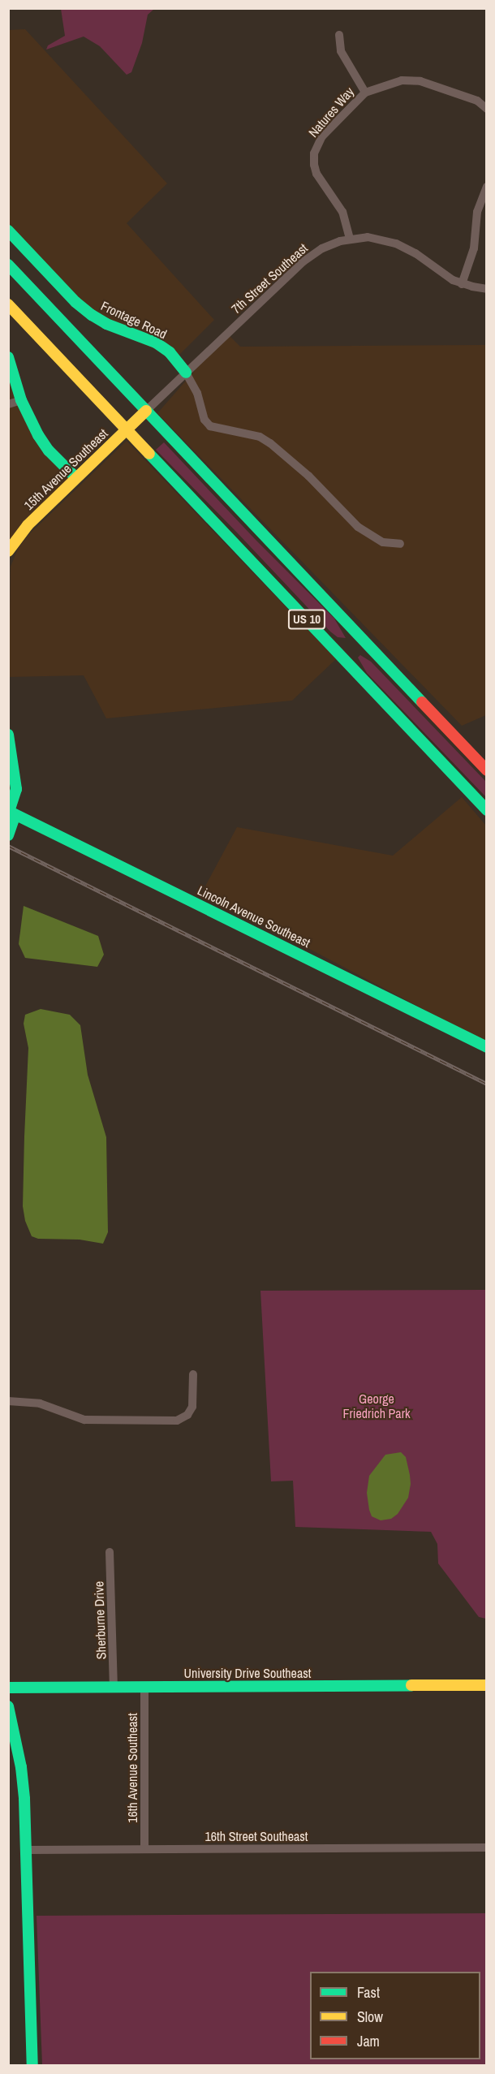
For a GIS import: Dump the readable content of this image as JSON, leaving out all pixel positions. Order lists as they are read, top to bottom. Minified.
{"streets":{"main road":["Frontage Road","15th Avenue Southeast","US 10","Lincoln Avenue Southeast","University Drive Southeast"],"street":["Natures Way","7th Street Southeast","Sherburne Drive","16th Avenue Southeast","16th Street Southeast"]},"crossings":[["Natures Way","7th Street Southeast"],["7th Street Southeast","Frontage Road"],["7th Street Southeast","15th Avenue Southeast"],["7th Street Southeast","US 10"],["15th Avenue Southeast","US 10"],["Sherburne Drive","University Drive Southeast"],["University Drive Southeast","16th Avenue Southeast"],["16th Avenue Southeast","16th Street Southeast"]],"parks":["George Friedrich Park"],"legend":["Fast","Slow","Jam"]}
